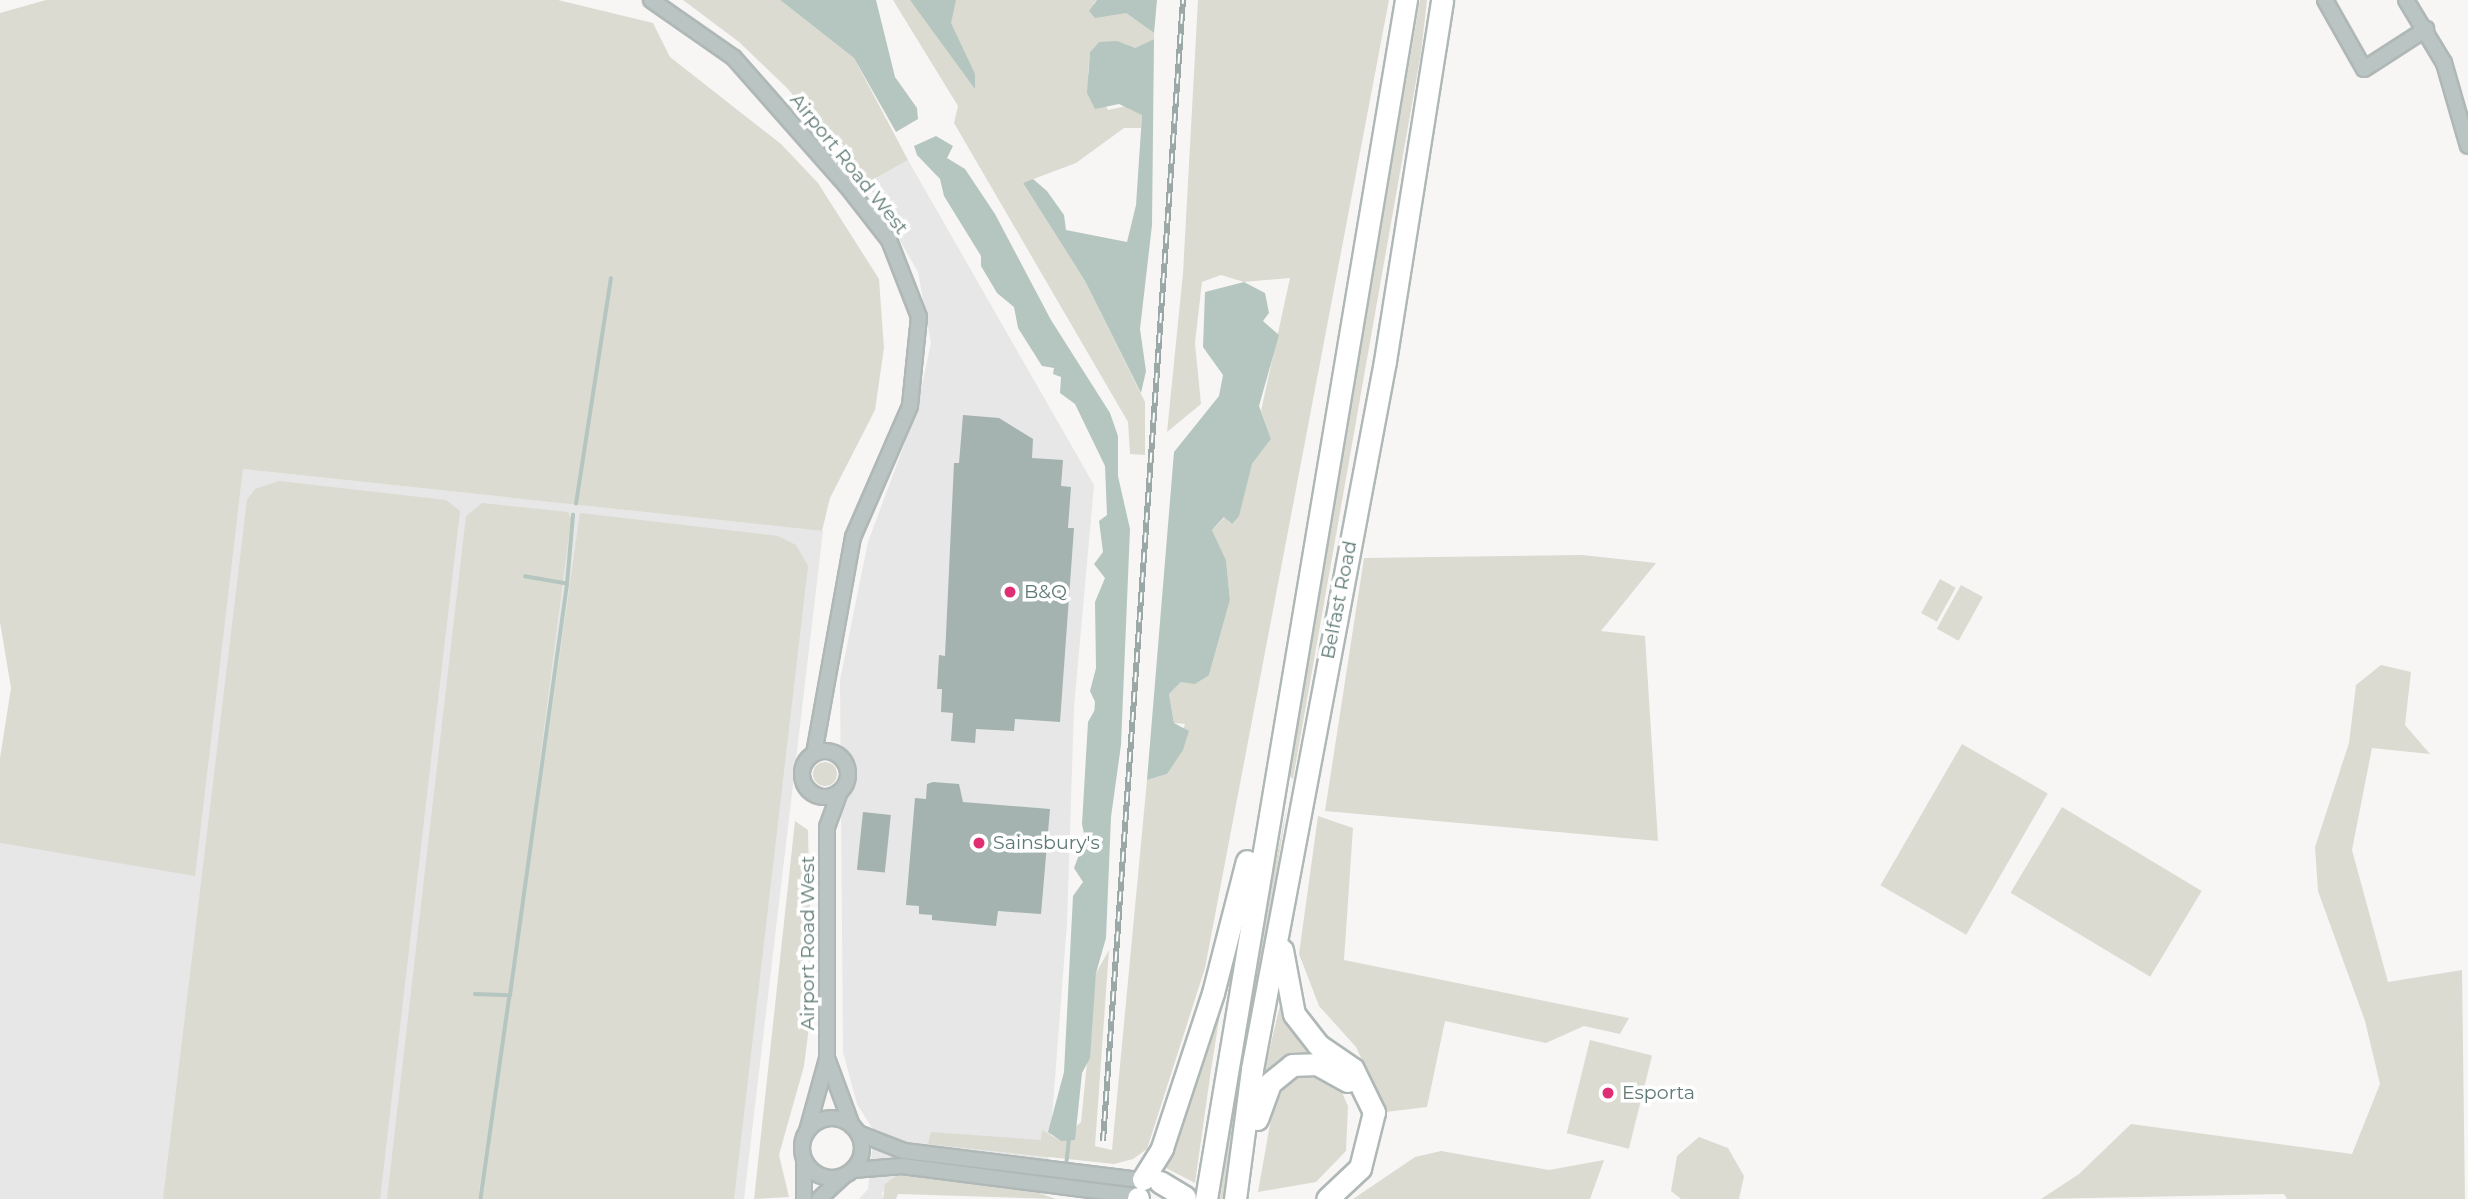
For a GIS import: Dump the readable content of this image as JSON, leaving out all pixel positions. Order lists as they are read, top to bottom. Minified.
{"streets":{"highway":["Belfast Road"],"street":["Airport Road West"]},"places":["B&Q","Sainsbury's","Esporta"]}
